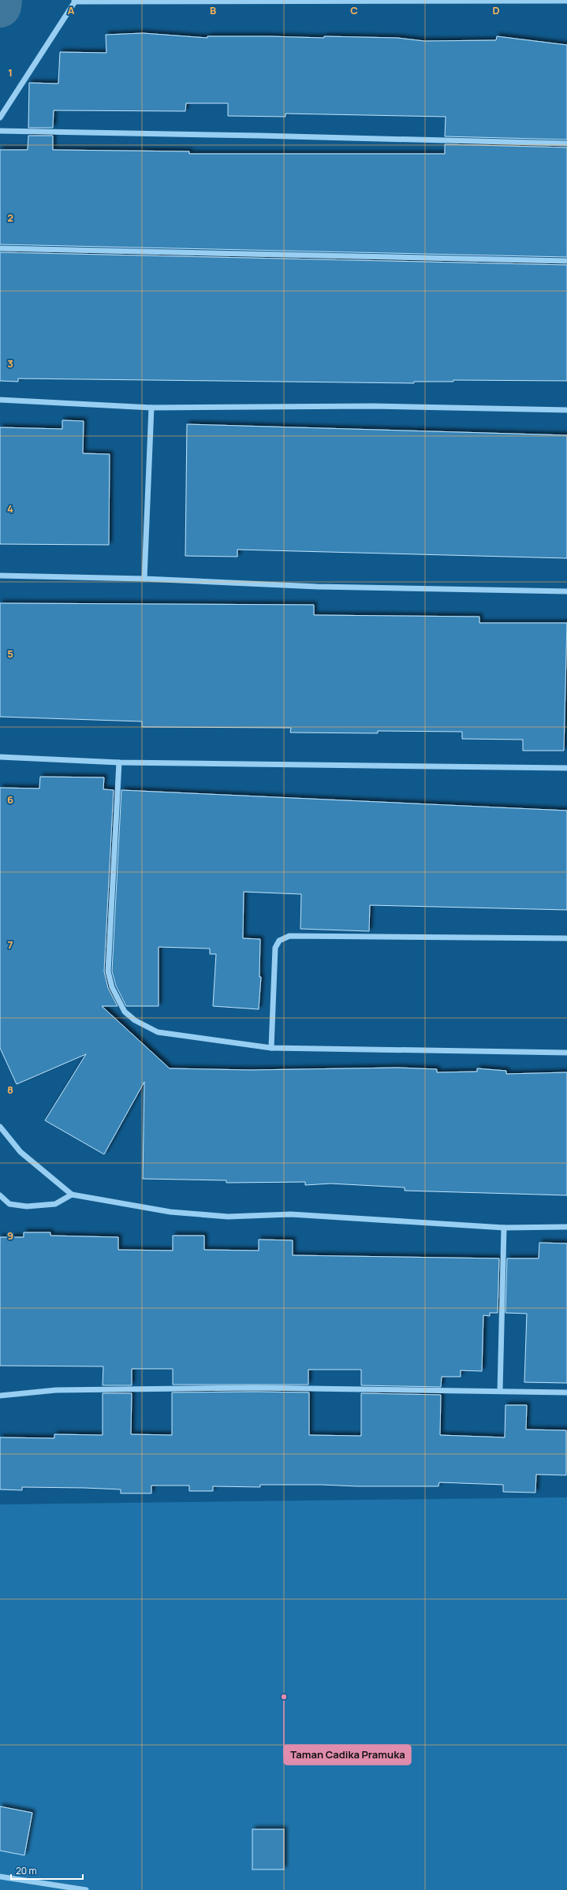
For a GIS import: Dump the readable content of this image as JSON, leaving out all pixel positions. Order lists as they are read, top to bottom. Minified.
{"places":["Taman Cadika Pramuka"],"scale_bar":"20 m","grid":{"columns":["A","B","C","D"],"rows":["1","2","3","4","5","6","7","8","9"]}}
